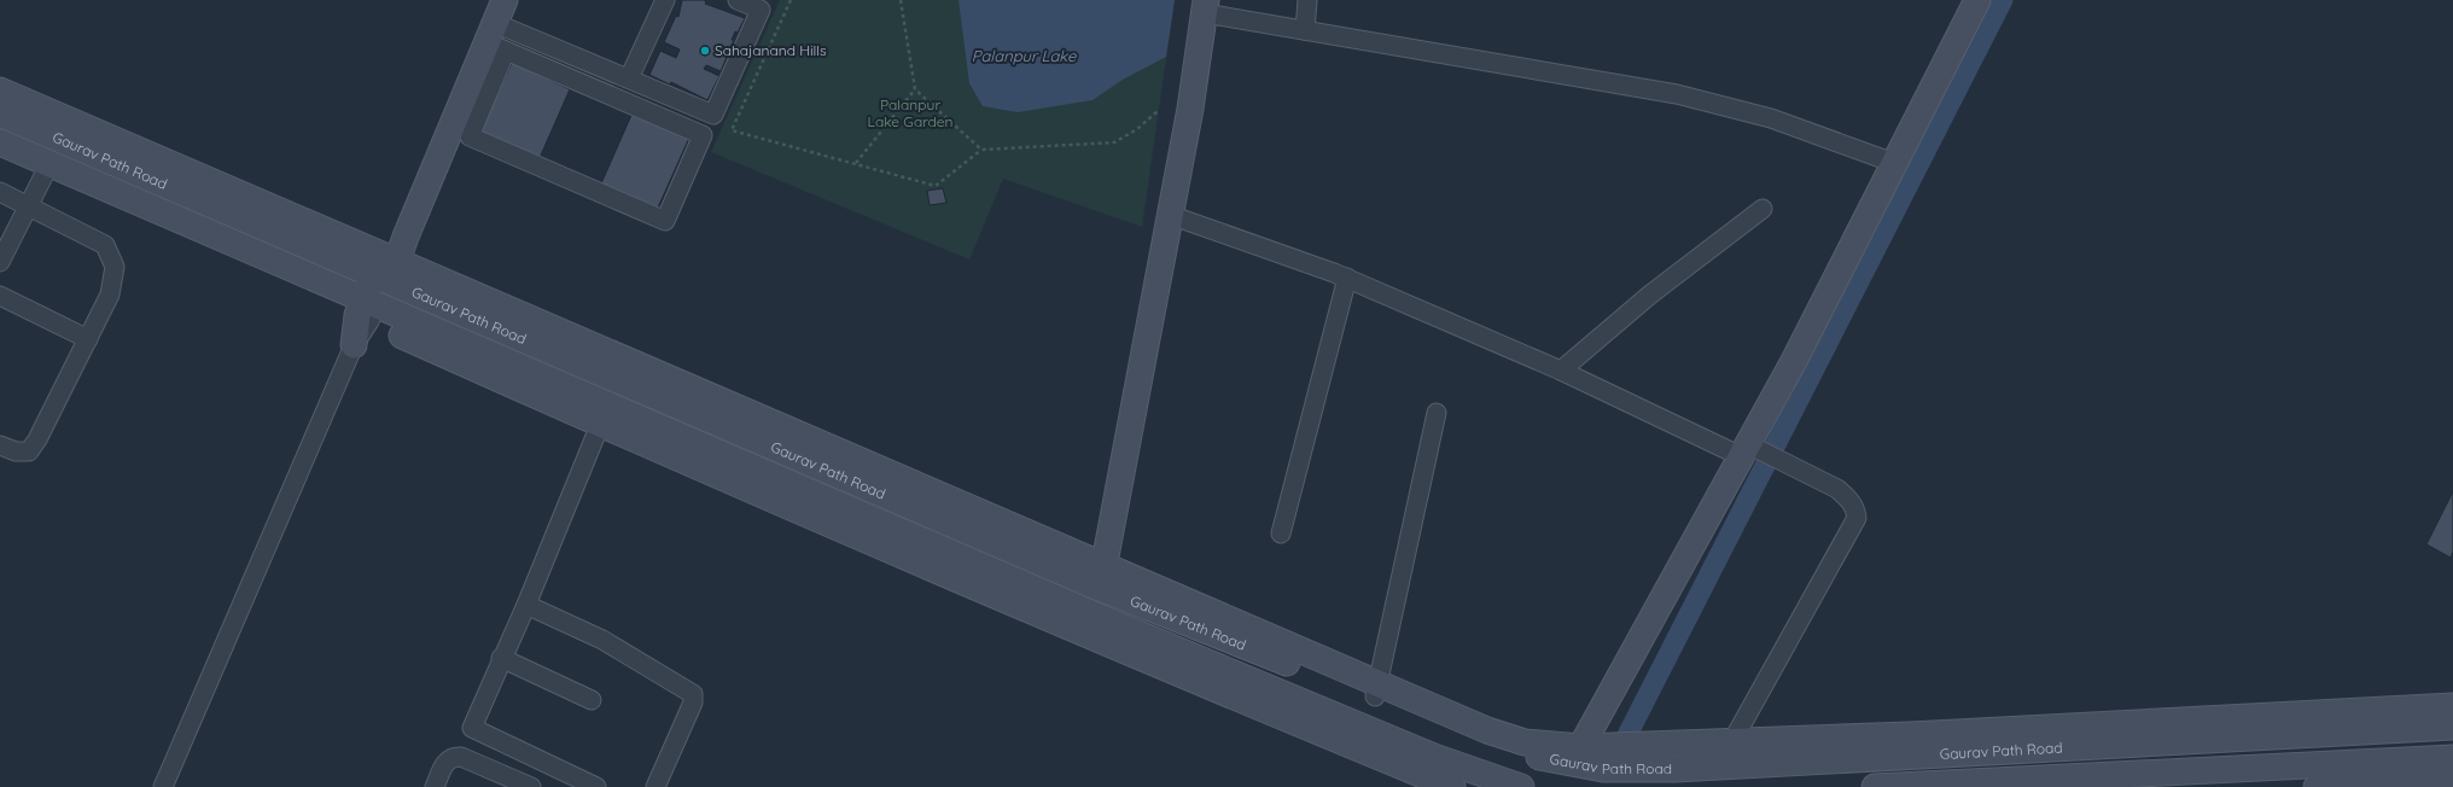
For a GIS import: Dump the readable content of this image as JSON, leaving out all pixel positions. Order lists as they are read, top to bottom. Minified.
{"streets":{"main road":["Gaurav Path Road"]},"water":["Palanpur Lake"],"parks":["Palanpur Lake Garden"],"places":["Sahajanand Hills"]}
